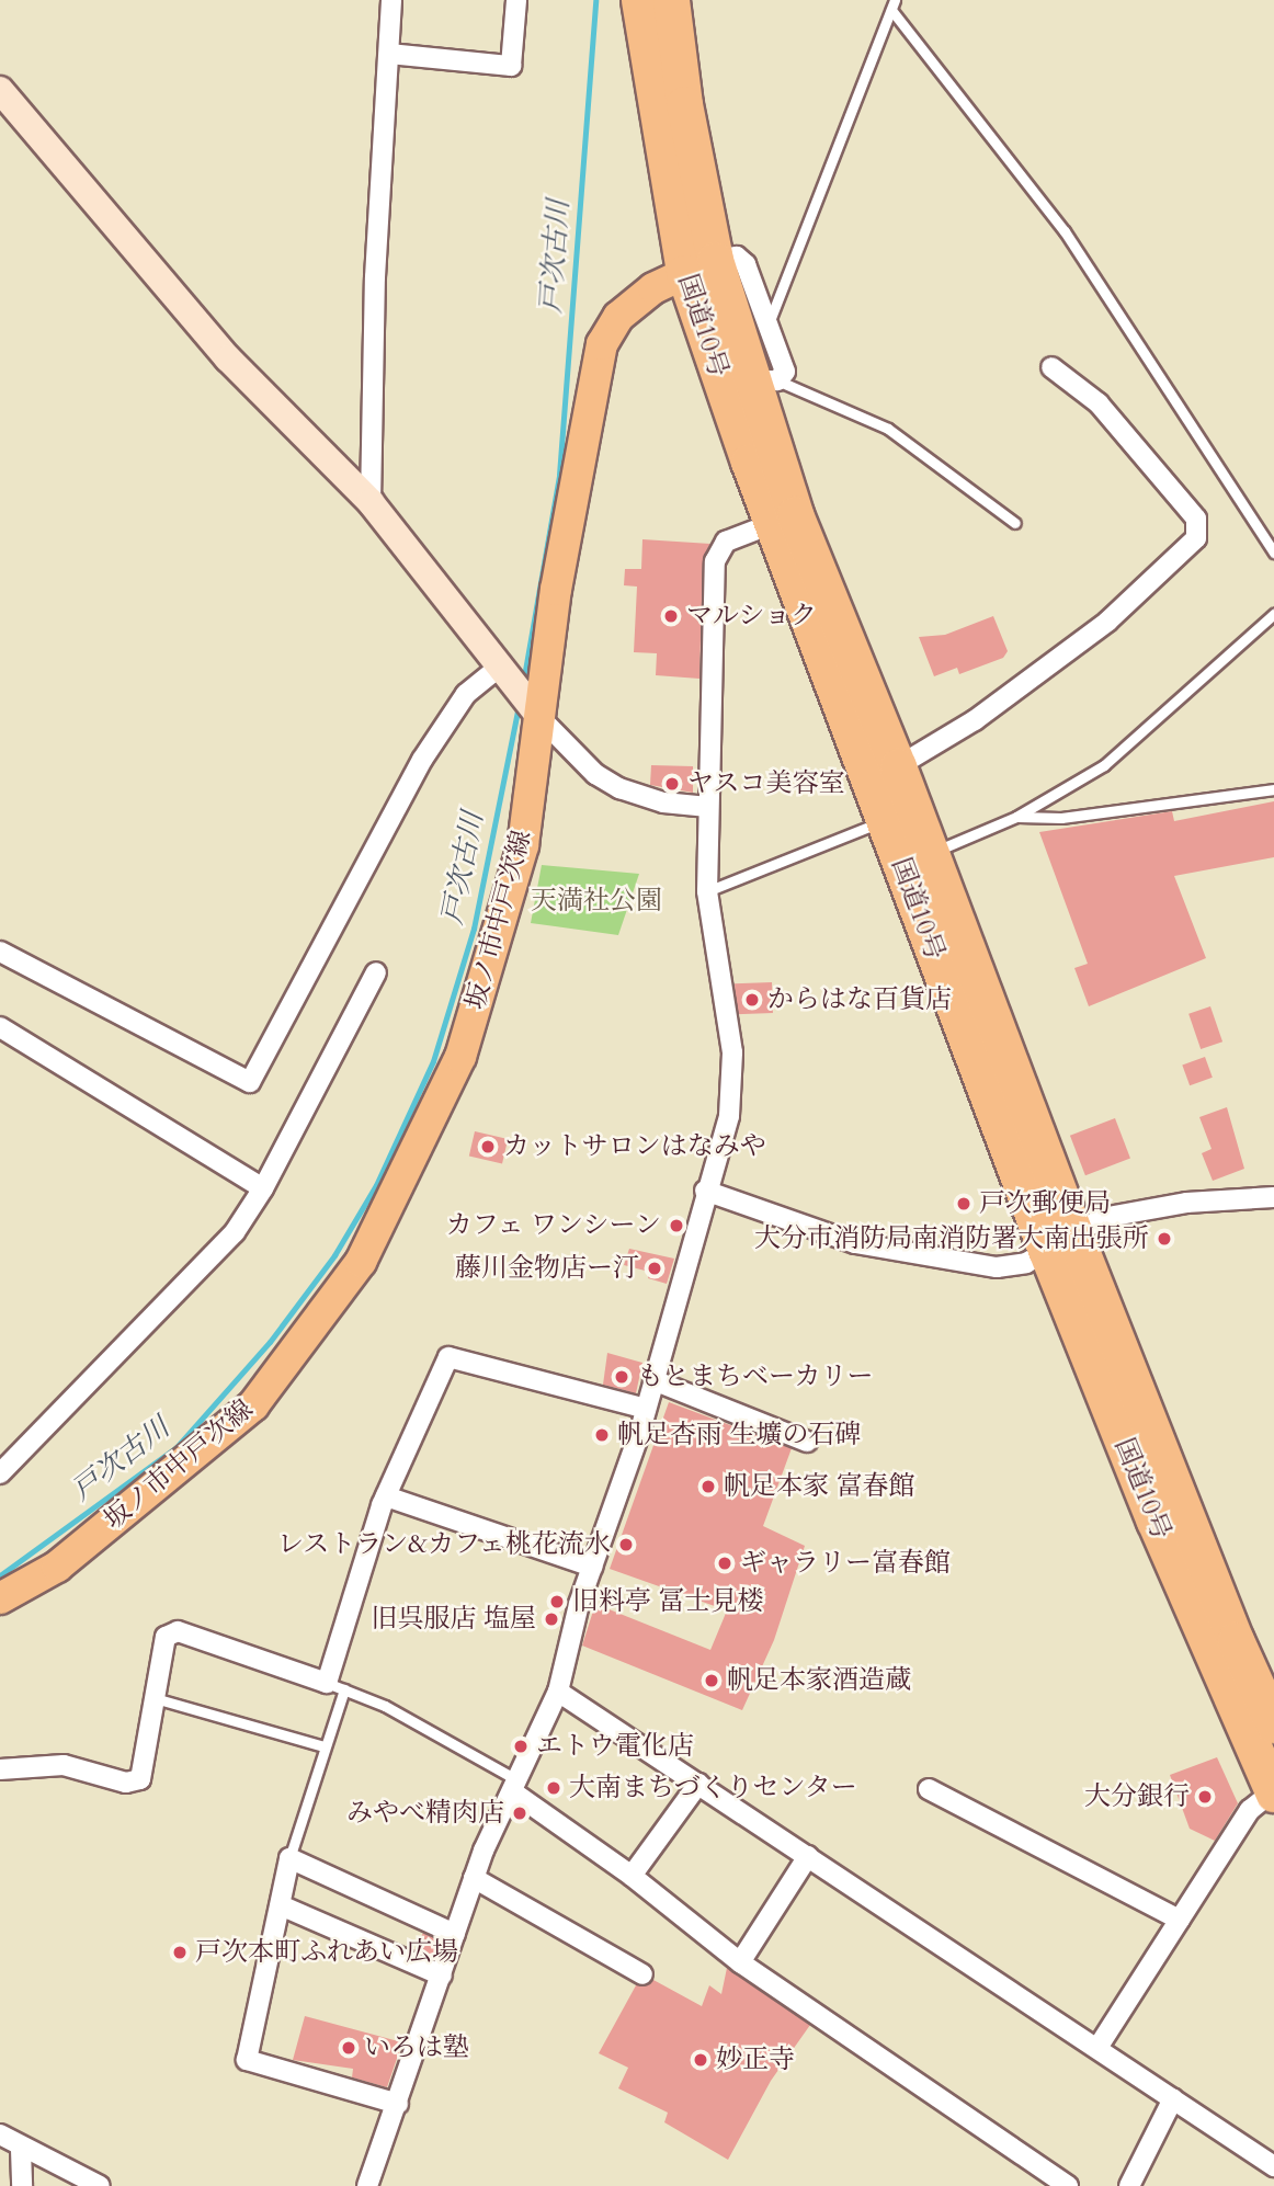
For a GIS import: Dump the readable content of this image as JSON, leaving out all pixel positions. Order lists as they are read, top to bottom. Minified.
{"streets":{"highway":["国道10号"],"main road":["坂ノ市中戸次線"]},"crossings":[["国道10号","坂ノ市中戸次線"]],"water":["戸次古川"],"parks":["天満社公園"],"places":["マルショク","ヤスコ美容室","からはな百貨店","カットサロンはなみや","戸次郵便局","カフェ ワンシーン","大分市消防局南消防署大南出張所","藤川金物店ー汀","もとまちベーカリー","帆足杏雨 生壙の石碑","帆足本家 富春館","レストラン&カフェ桃花流水","ギャラリー富春館","旧料亭 冨士見楼","旧呉服店 塩屋","帆足本家酒造蔵","エトウ電化店","大南まちづくりセンター","大分銀行","みやべ精肉店","戸次本町ふれあい広場","いろは塾","妙正寺"]}
